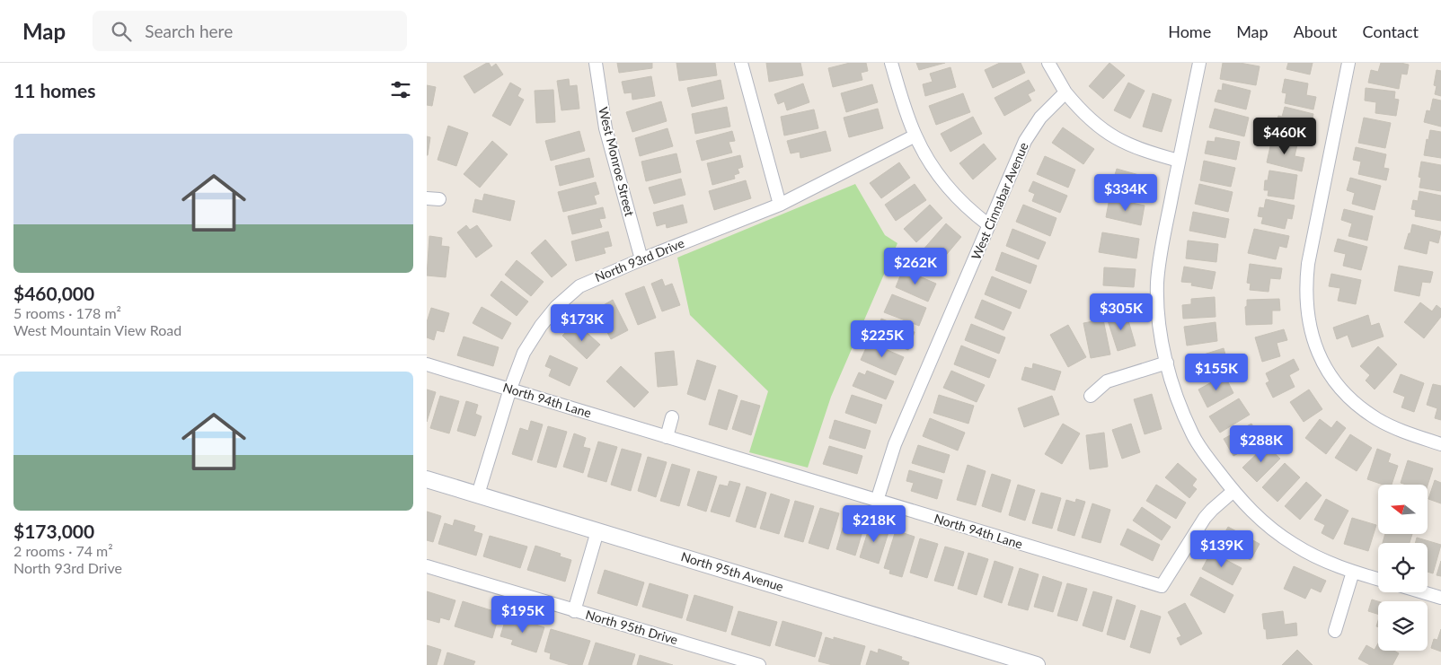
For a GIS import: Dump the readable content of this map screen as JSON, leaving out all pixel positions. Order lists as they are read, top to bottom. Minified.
{"streets":{"street":["West Monroe Street","West Cinnabar Avenue","North 93rd Drive","North 94th Lane","North 95th Avenue","North 95th Drive"]},"crossings":[["West Monroe Street","North 93rd Drive"],["West Cinnabar Avenue","North 94th Lane"],["North 93rd Drive","North 94th Lane"],["North 93rd Drive","North 95th Avenue"]],"north":"left","page":{"header":"Map","search":"Search here","nav":["Home","Map","About","Contact"],"heading":"11 homes","list":[{"name":"$460,000","note":"5 rooms · 178 m² · West Mountain View Road"},{"name":"$173,000","note":"2 rooms · 74 m² · North 93rd Drive"}],"price":["$460K","$334K","$262K","$305K","$173K","$225K","$155K","$288K","$218K","$139K","$195K"]}}
